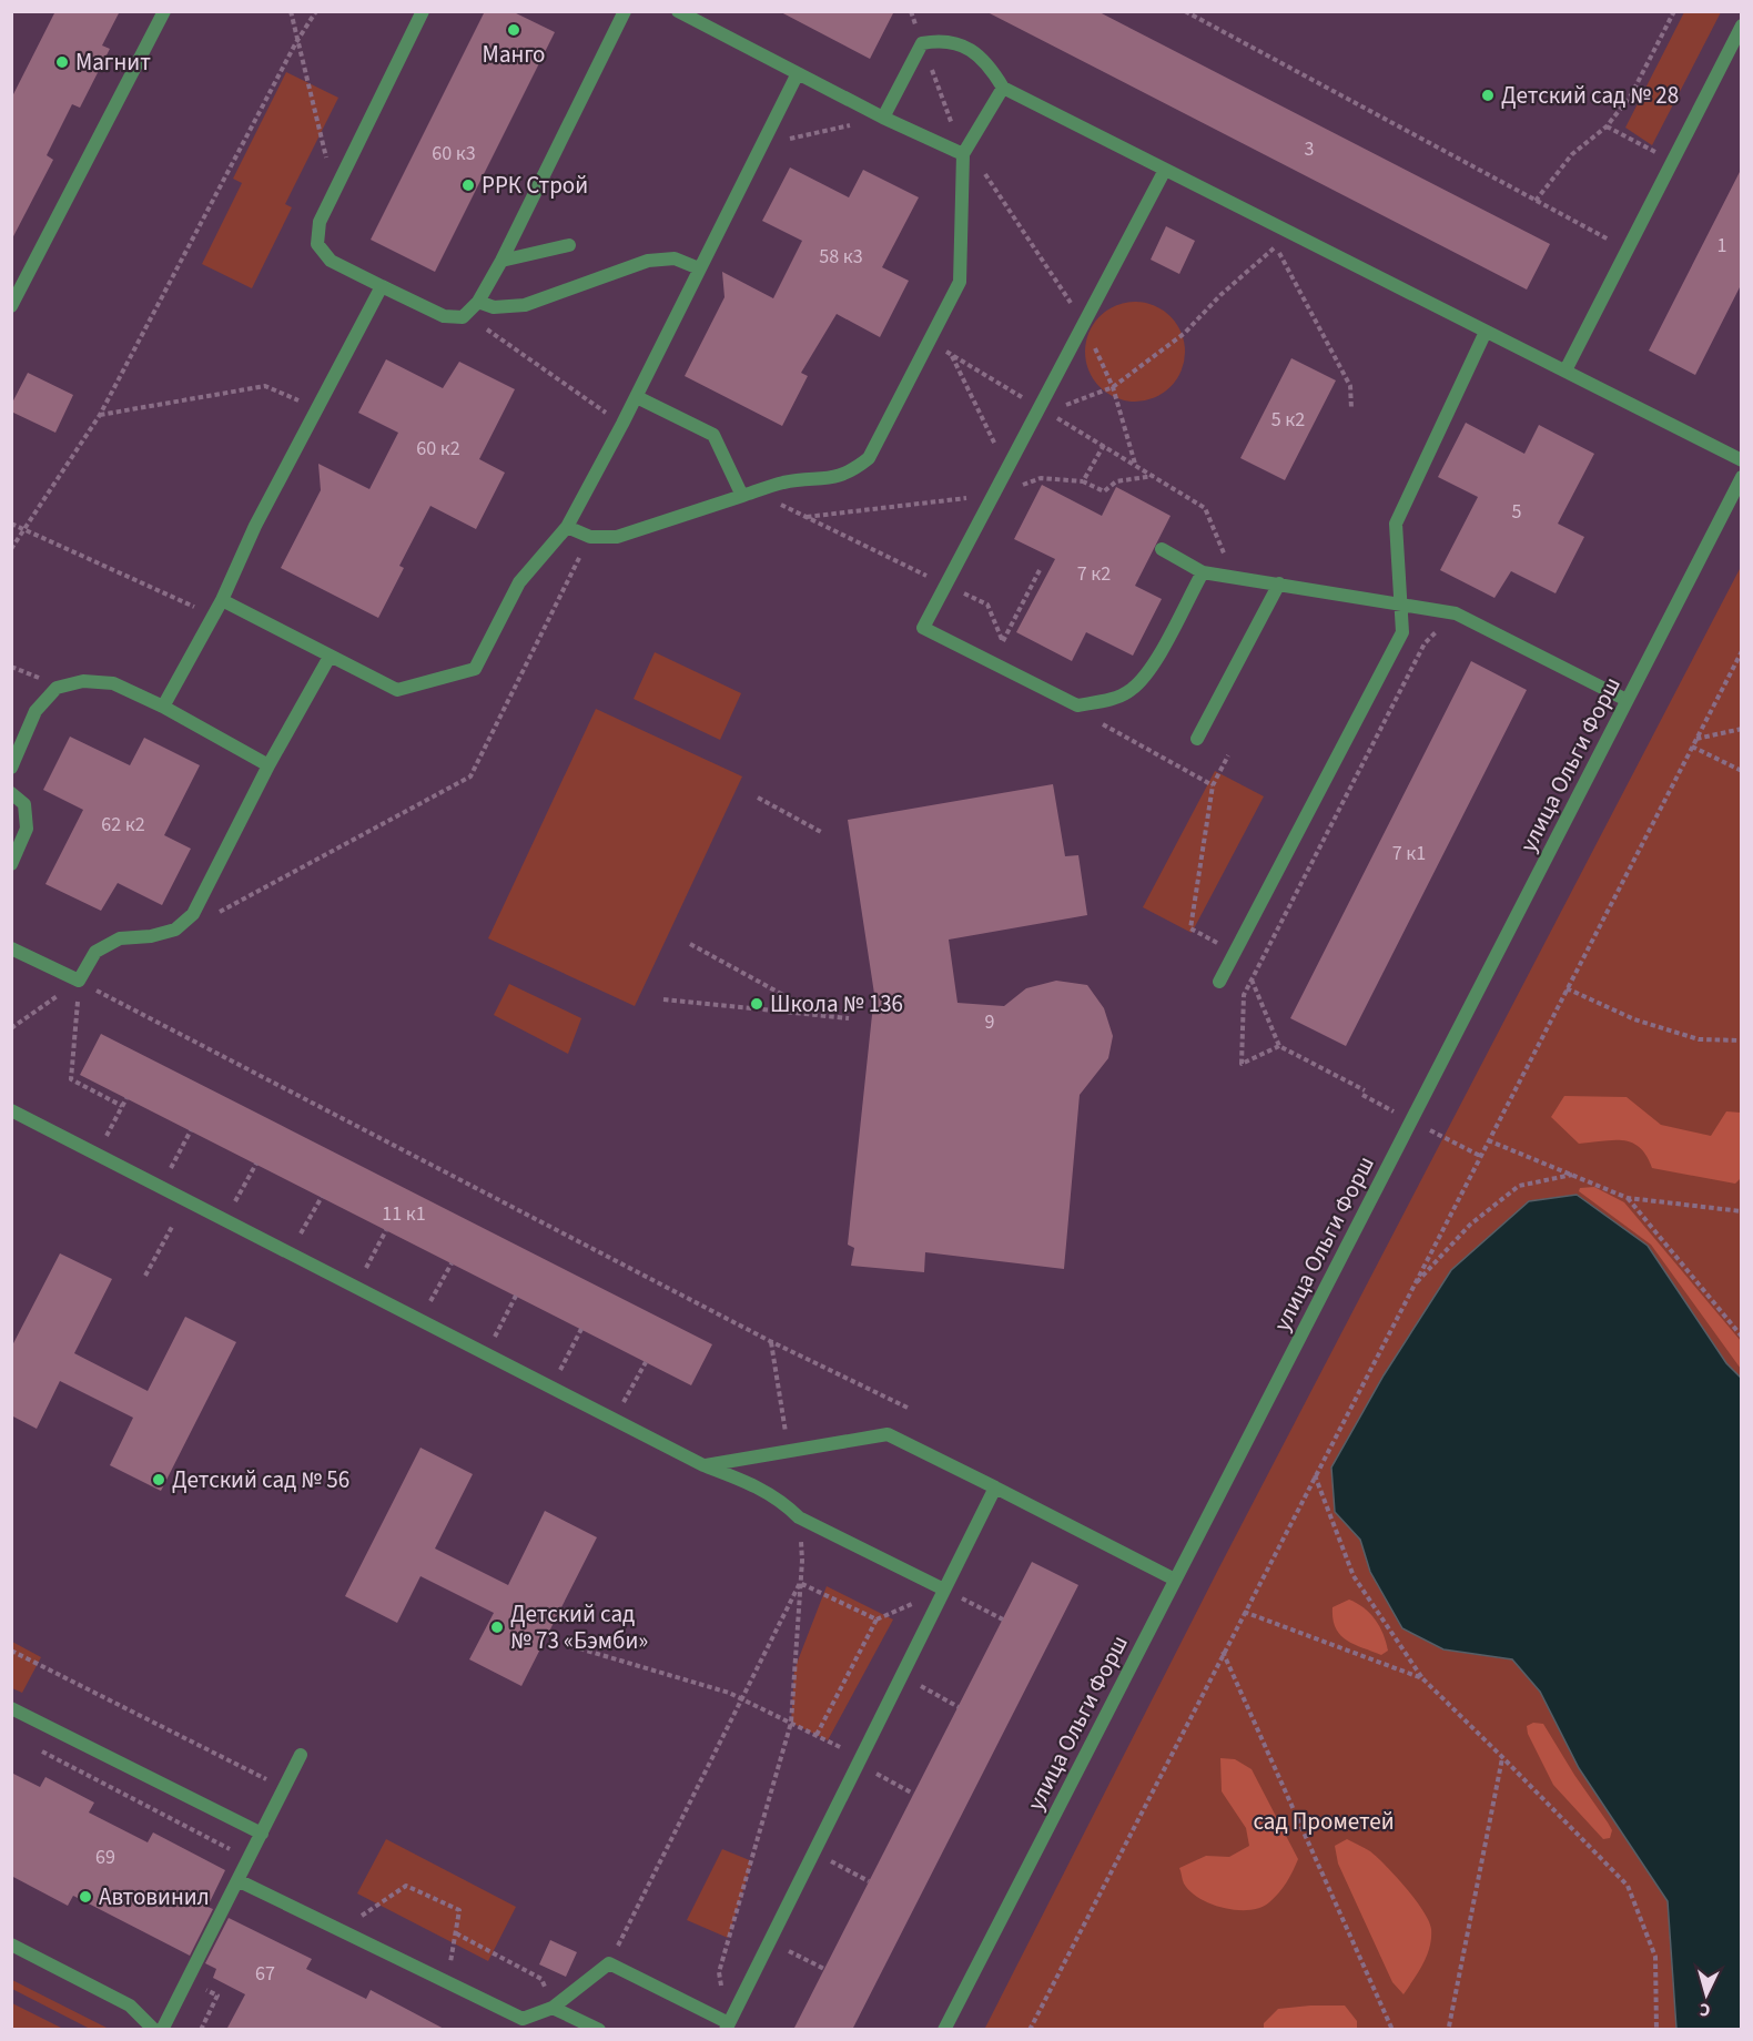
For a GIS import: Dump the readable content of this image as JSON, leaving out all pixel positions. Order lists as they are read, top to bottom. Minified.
{"streets":{"street":["улица Ольги Форш"]},"parks":["сад Прометей"],"places":["Манго","Магнит","Детский сад № 28","РРК Строй","Школа № 136","Детский сад № 56","Детский сад № 73 «Бэмби»","Автовинил"],"house_numbers":["3","60 к3","1","58 к3","5 к2","60 к2","5","7 к2","62 к2","7 к1","9","11 к1","69","67"],"north":"bottom"}
